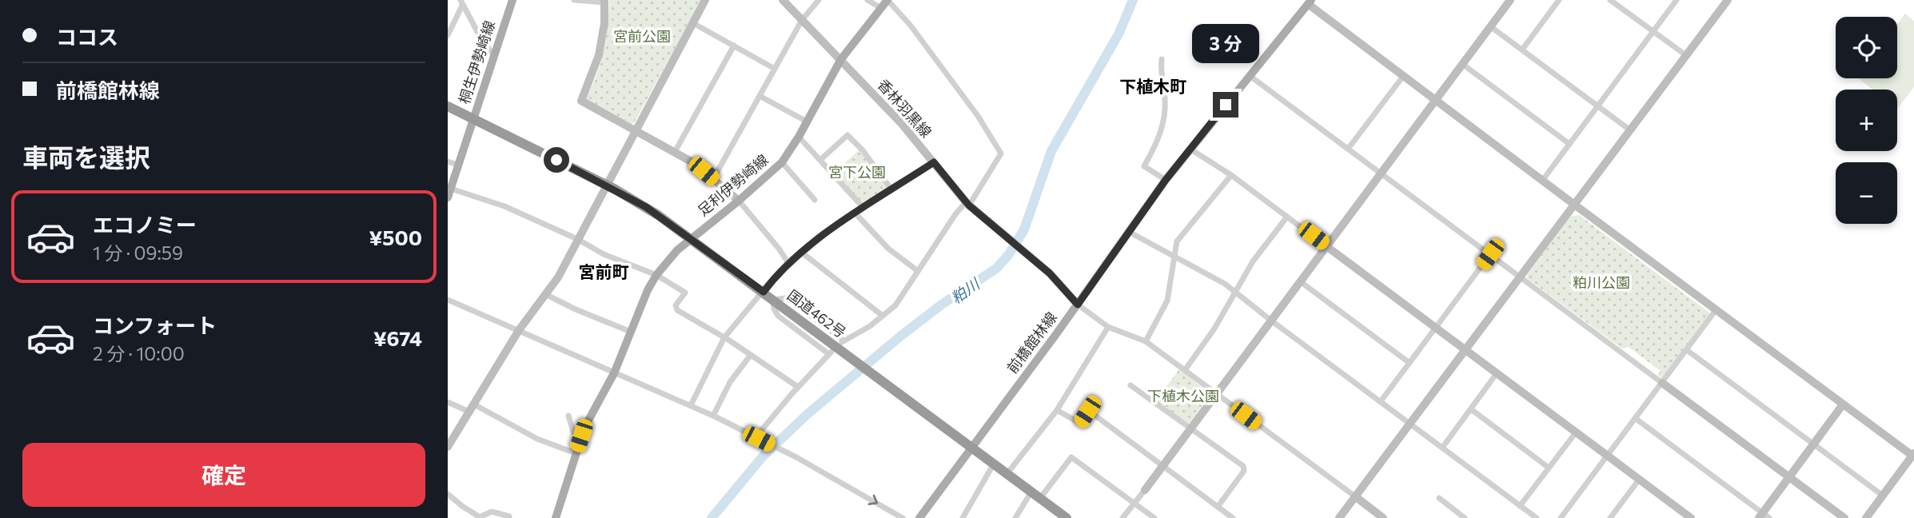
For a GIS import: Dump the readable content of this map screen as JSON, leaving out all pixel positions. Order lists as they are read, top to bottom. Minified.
{"streets":{"highway":["国道462号"],"main road":["桐生伊勢崎線","足利伊勢崎線","前橋館林線"],"street":["香林羽黒線"]},"crossings":[["桐生伊勢崎線","国道462号"],["香林羽黒線","足利伊勢崎線"],["香林羽黒線","前橋館林線"],["足利伊勢崎線","国道462号"],["国道462号","前橋館林線"]],"districts":["下植木町","宮前町"],"water":["粕川"],"parks":["宮前公園","宮下公園","粕川公園","下植木公園"],"page":{"banner":["ココス","前橋館林線"],"map_buttons":["+","−"],"bubble":"3 分","heading":"車両を選択","list":[{"name":"エコノミー","note":"1 分 · 09:59","value":"¥500"},{"name":"コンフォート","note":"2 分 · 10:00","value":"¥674"}],"buttons":"確定"}}
